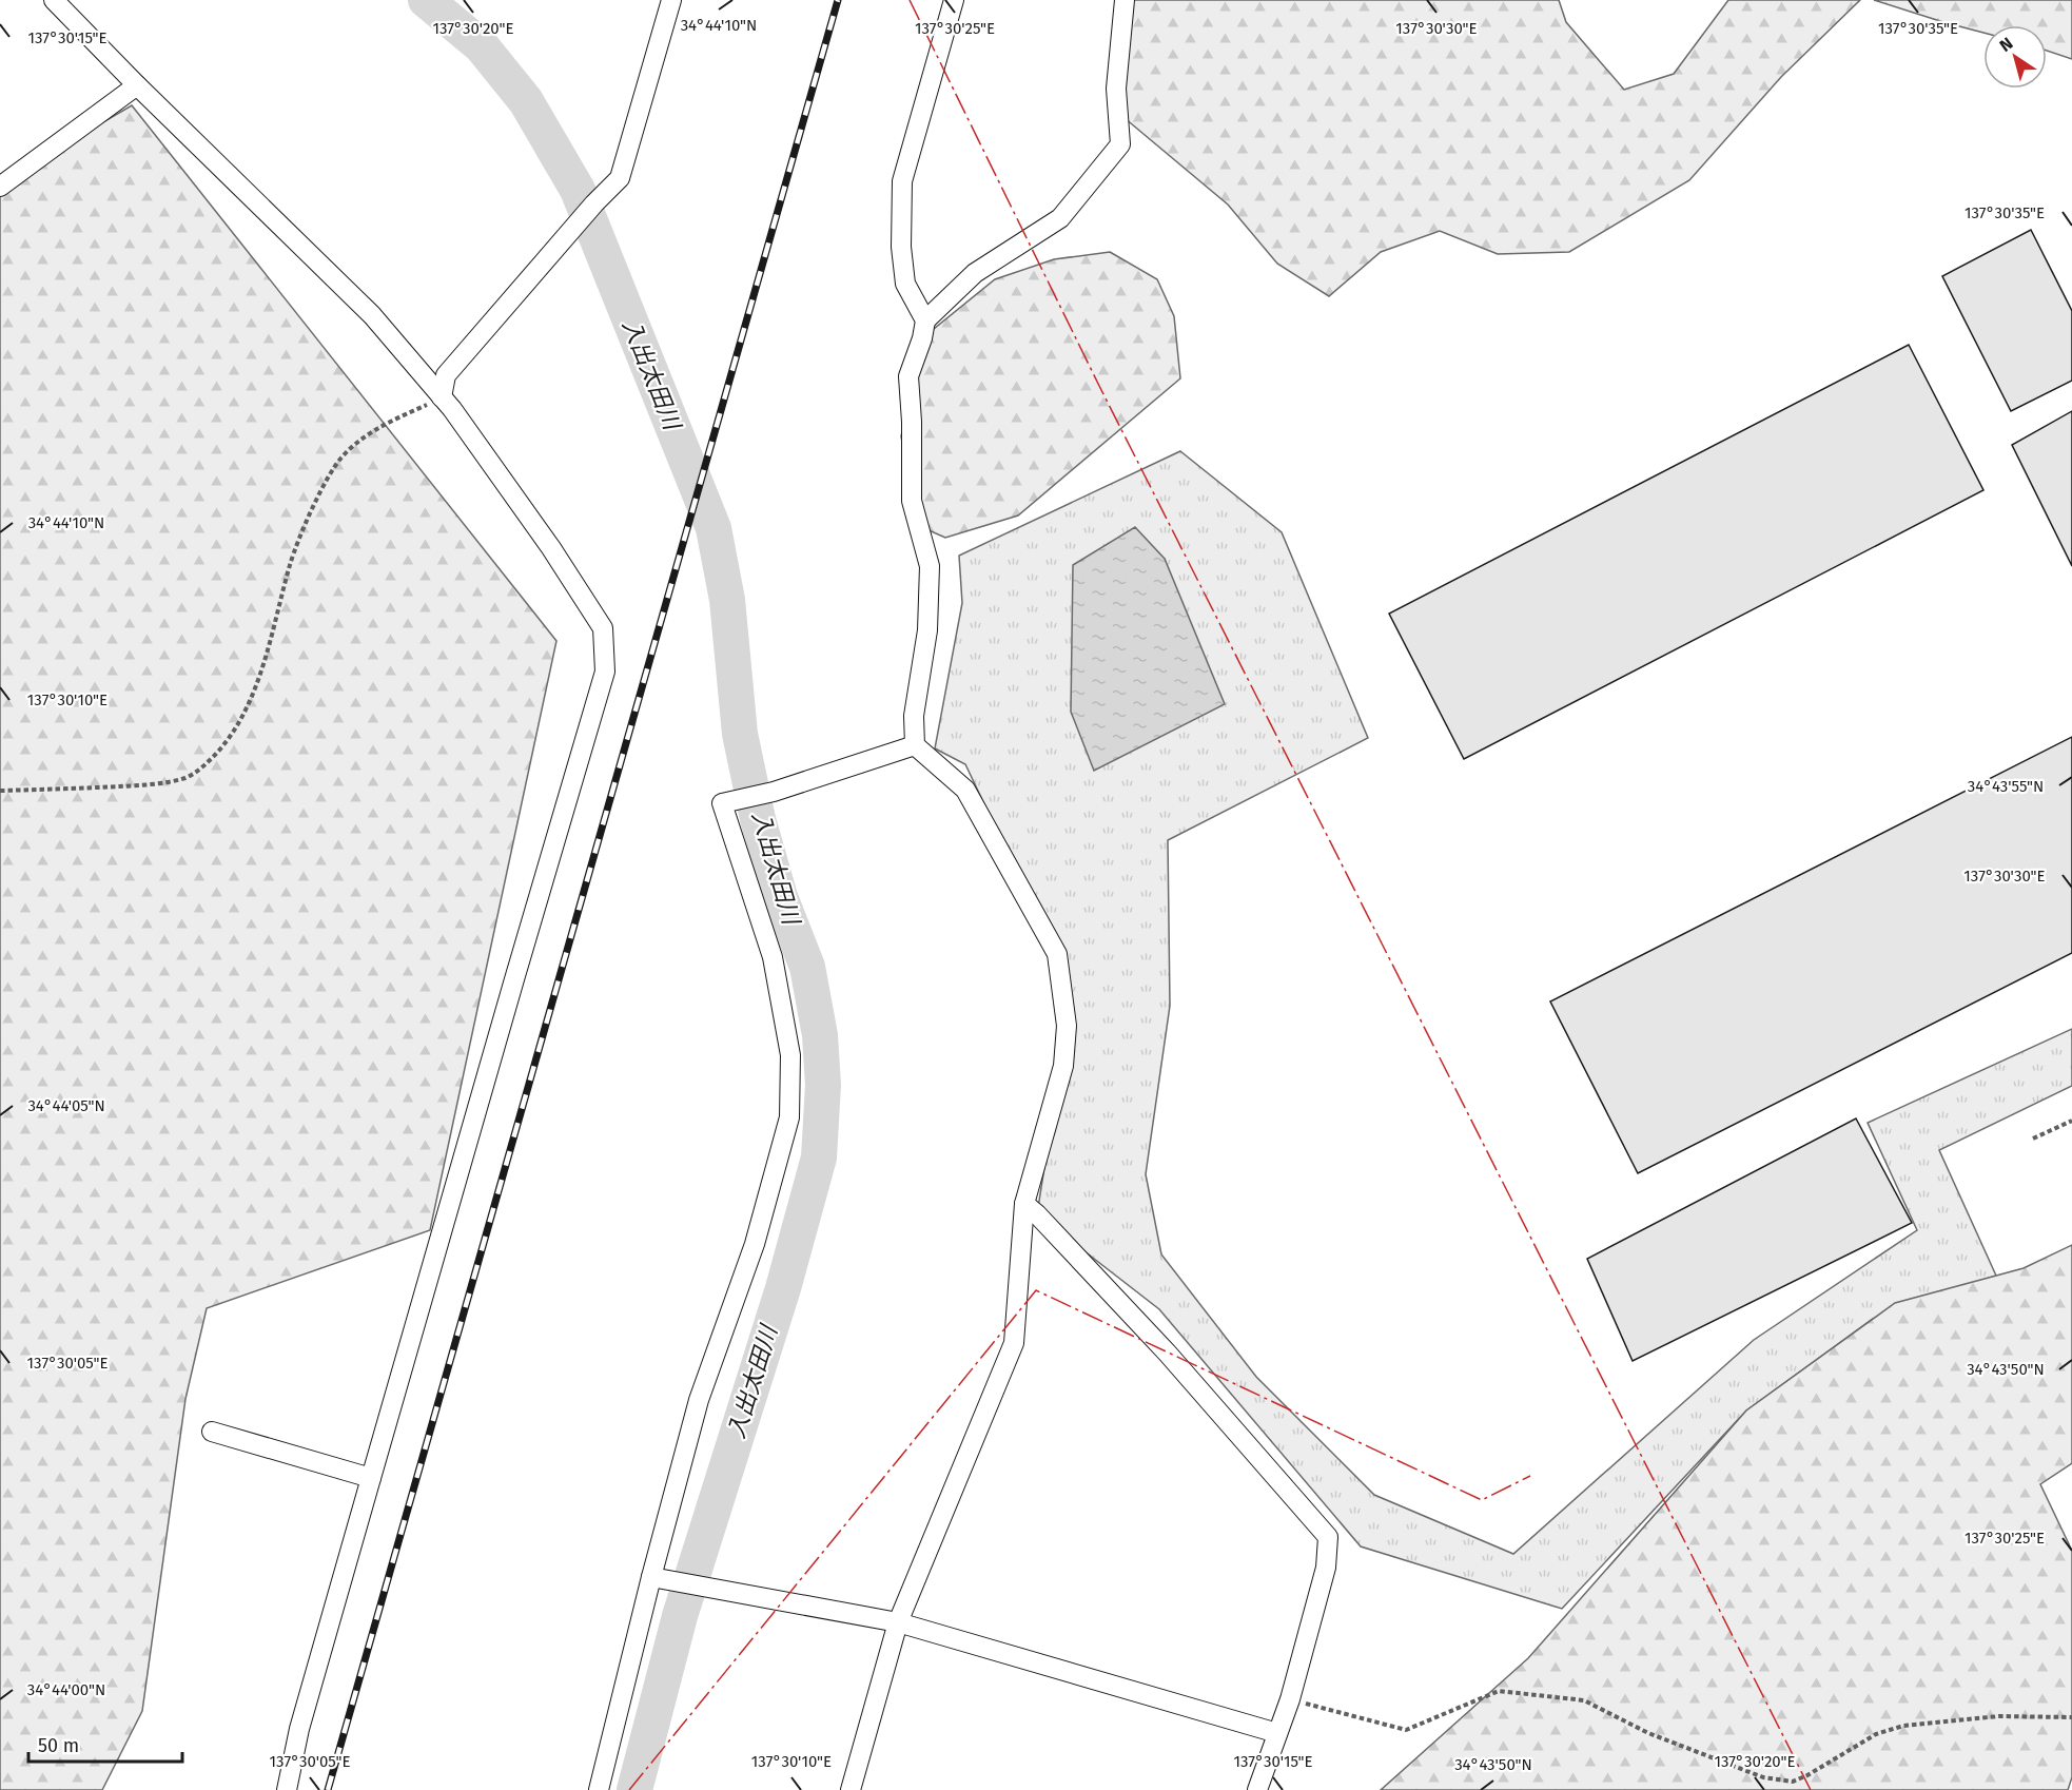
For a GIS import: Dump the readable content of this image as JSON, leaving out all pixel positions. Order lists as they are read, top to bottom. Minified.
{"water":["入出太田川"],"scale_bar":"50 m","north":"top left","coordinates":["34°44'10\"N","137°30'20\"E","137°30'25\"E","137°30'30\"E","137°30'35\"E","137°30'15\"E","137°30'10\"E","34°43'55\"N","34°44'05\"N","137°30'05\"E","34°43'50\"N","34°44'00\"N"]}
